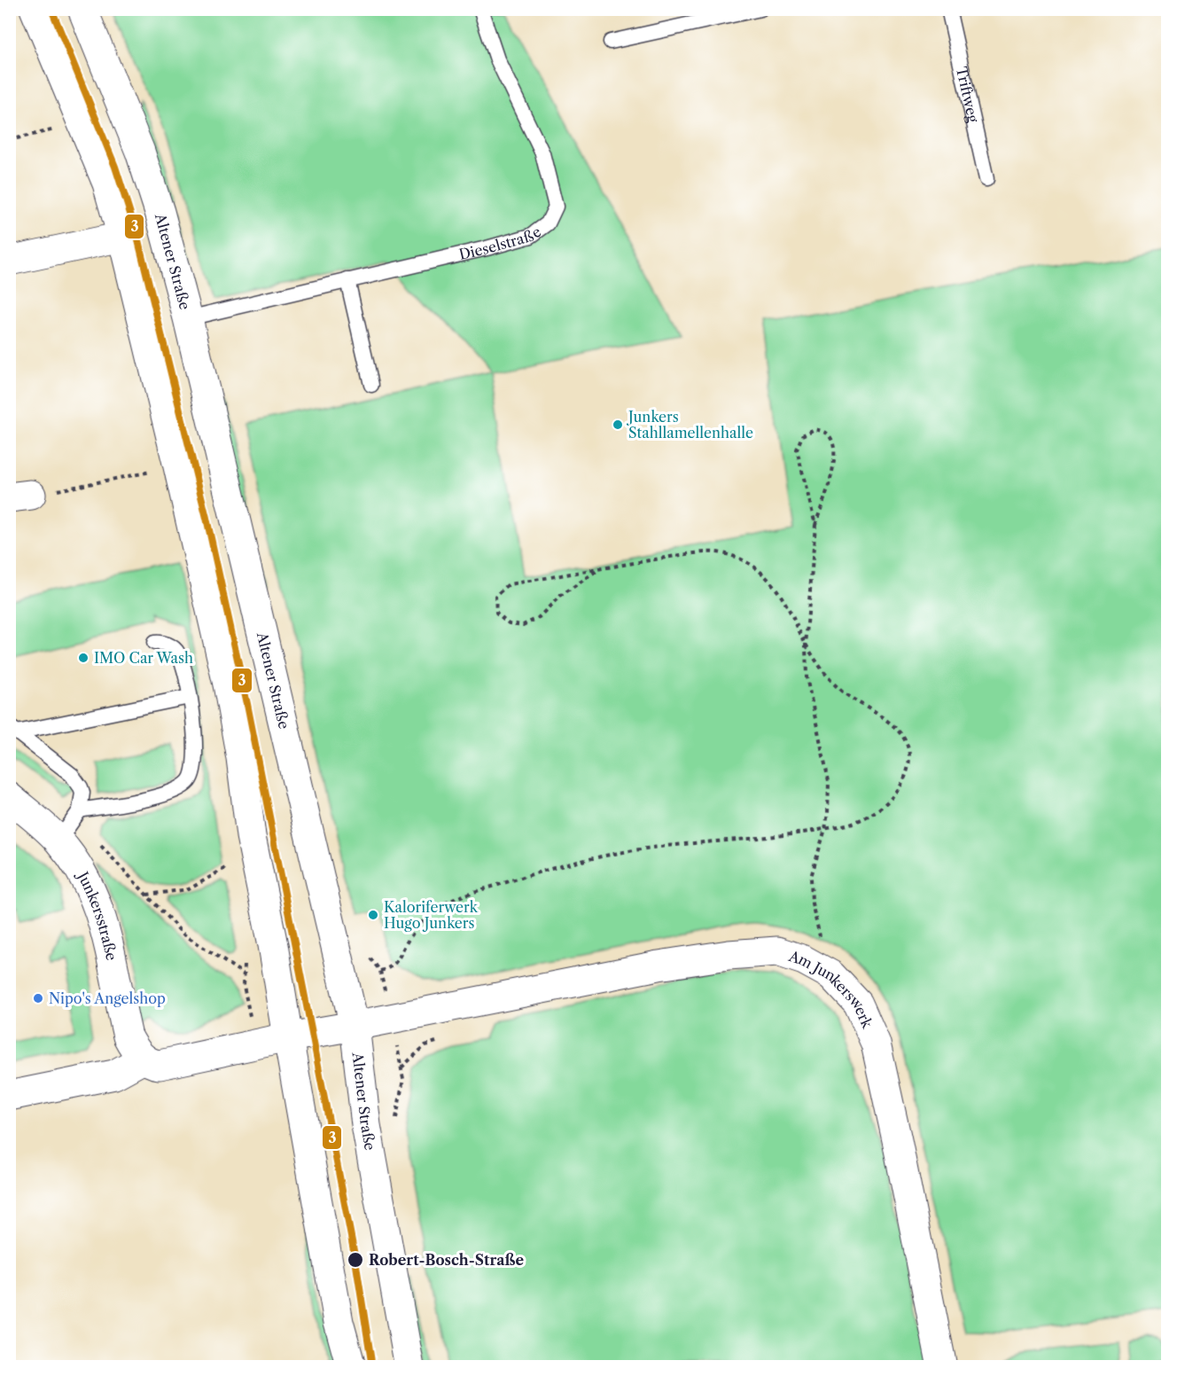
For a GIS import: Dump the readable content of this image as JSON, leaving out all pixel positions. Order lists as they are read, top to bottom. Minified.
{"streets":{"main road":["Altener Straße","Junkersstraße","Am Junkerswerk"],"lane":["Triftweg","Dieselstraße"]},"crossings":[["Dieselstraße","Altener Straße"],["Altener Straße","Am Junkerswerk"]],"places":["Junkers Stahllamellenhalle","IMO Car Wash","Kaloriferwerk Hugo Junkers","Nipo's Angelshop","Robert-Bosch-Straße"],"lines":["transit line 3"]}
